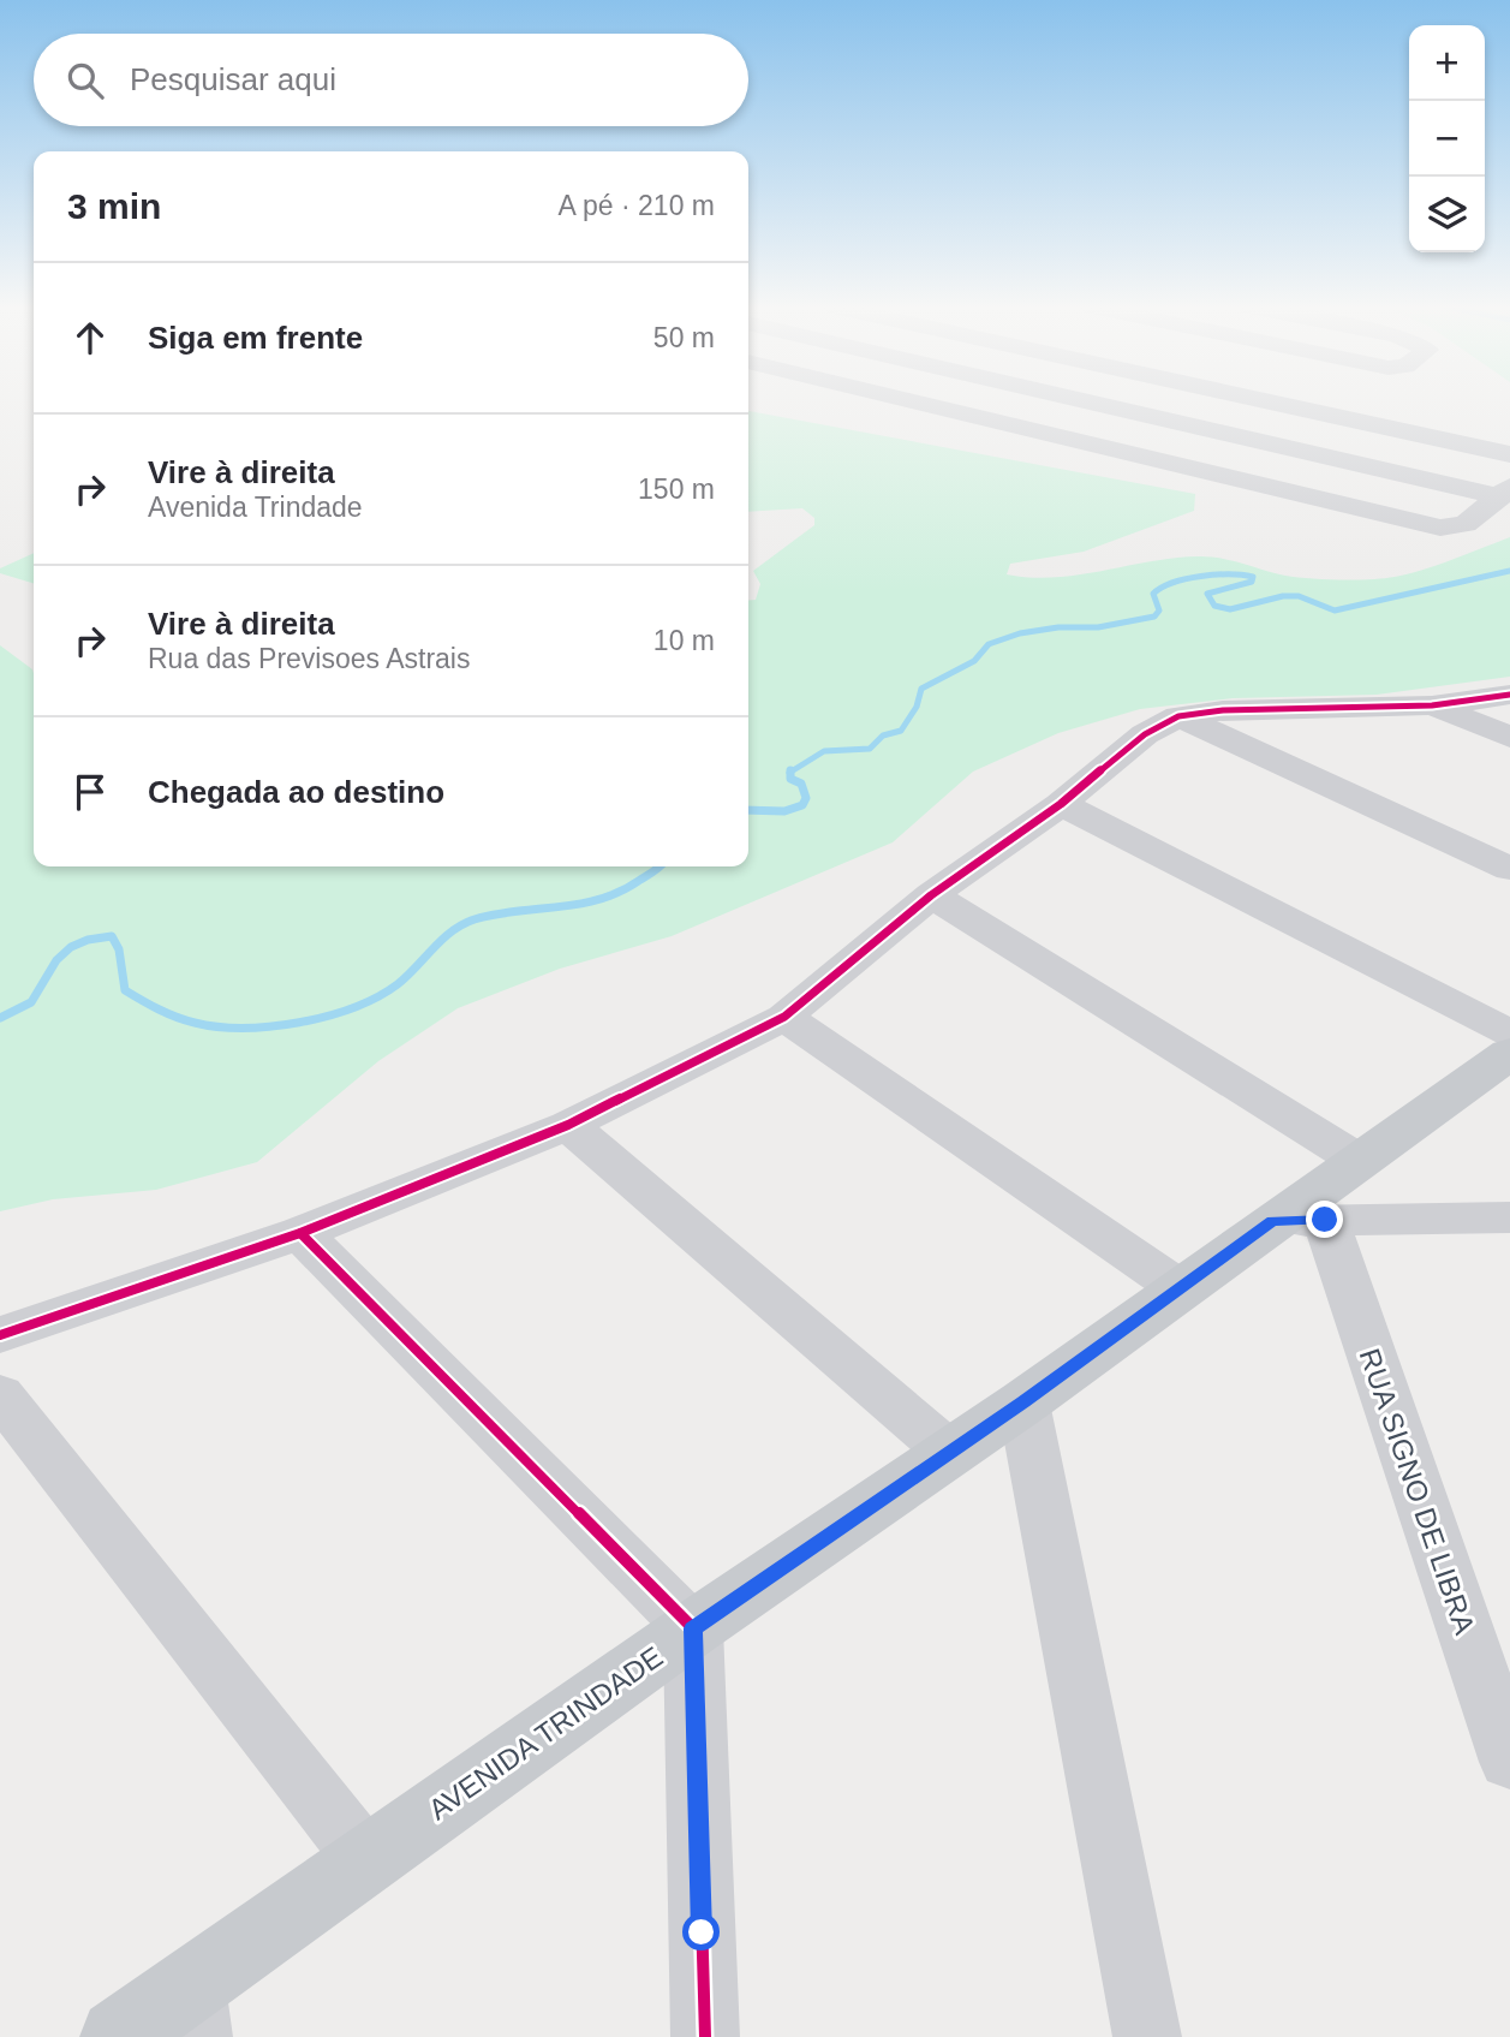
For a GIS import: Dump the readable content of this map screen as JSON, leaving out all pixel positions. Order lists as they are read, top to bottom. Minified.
{"streets":{"main road":["AVENIDA TRINDADE"],"street":["RUA SIGNO DE LIBRA"]},"crossings":[["RUA SIGNO DE LIBRA","AVENIDA TRINDADE"]],"page":{"map_buttons":["+","−"],"search":"Pesquisar aqui","heading":["3 min","A pé · 210 m"],"list":[["Siga em frente","50 m"],["Vire à direita","Avenida Trindade","150 m"],["Vire à direita","Rua das Previsoes Astrais","10 m"],"Chegada ao destino"]}}
